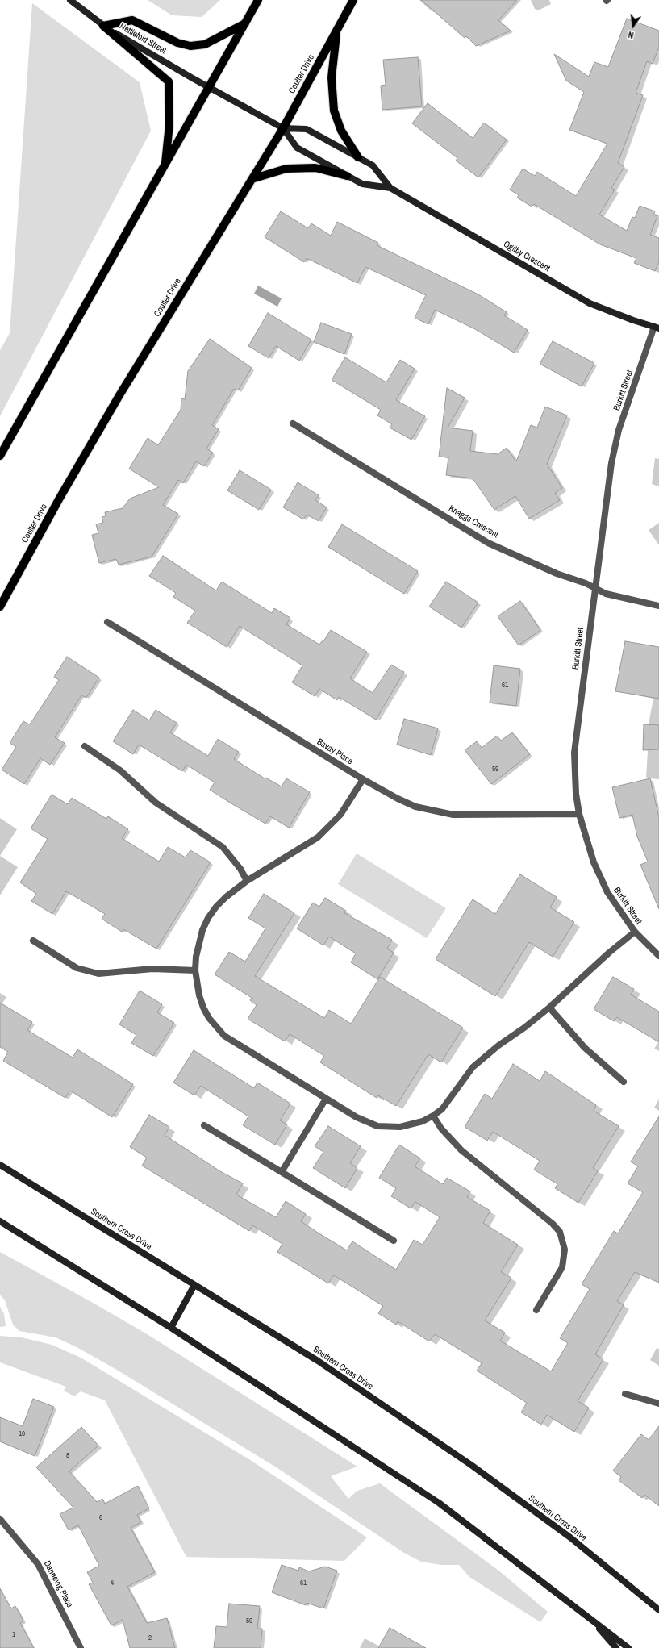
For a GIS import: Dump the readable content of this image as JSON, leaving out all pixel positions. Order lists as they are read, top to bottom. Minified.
{"streets":{"main road":["Nettlefold Street","Coulter Drive","Ogilby Crescent","Southern Cross Drive"],"street":["Burkitt Street","Knaggs Crescent","Bavay Place","Dannevig Place"]},"crossings":[["Nettlefold Street","Coulter Drive"],["Nettlefold Street","Ogilby Crescent"],["Coulter Drive","Ogilby Crescent"],["Ogilby Crescent","Burkitt Street"],["Burkitt Street","Knaggs Crescent"],["Burkitt Street","Bavay Place"]],"house_numbers":["61","59","10","8","6","4","61","59","1","2"],"north":"bottom"}
